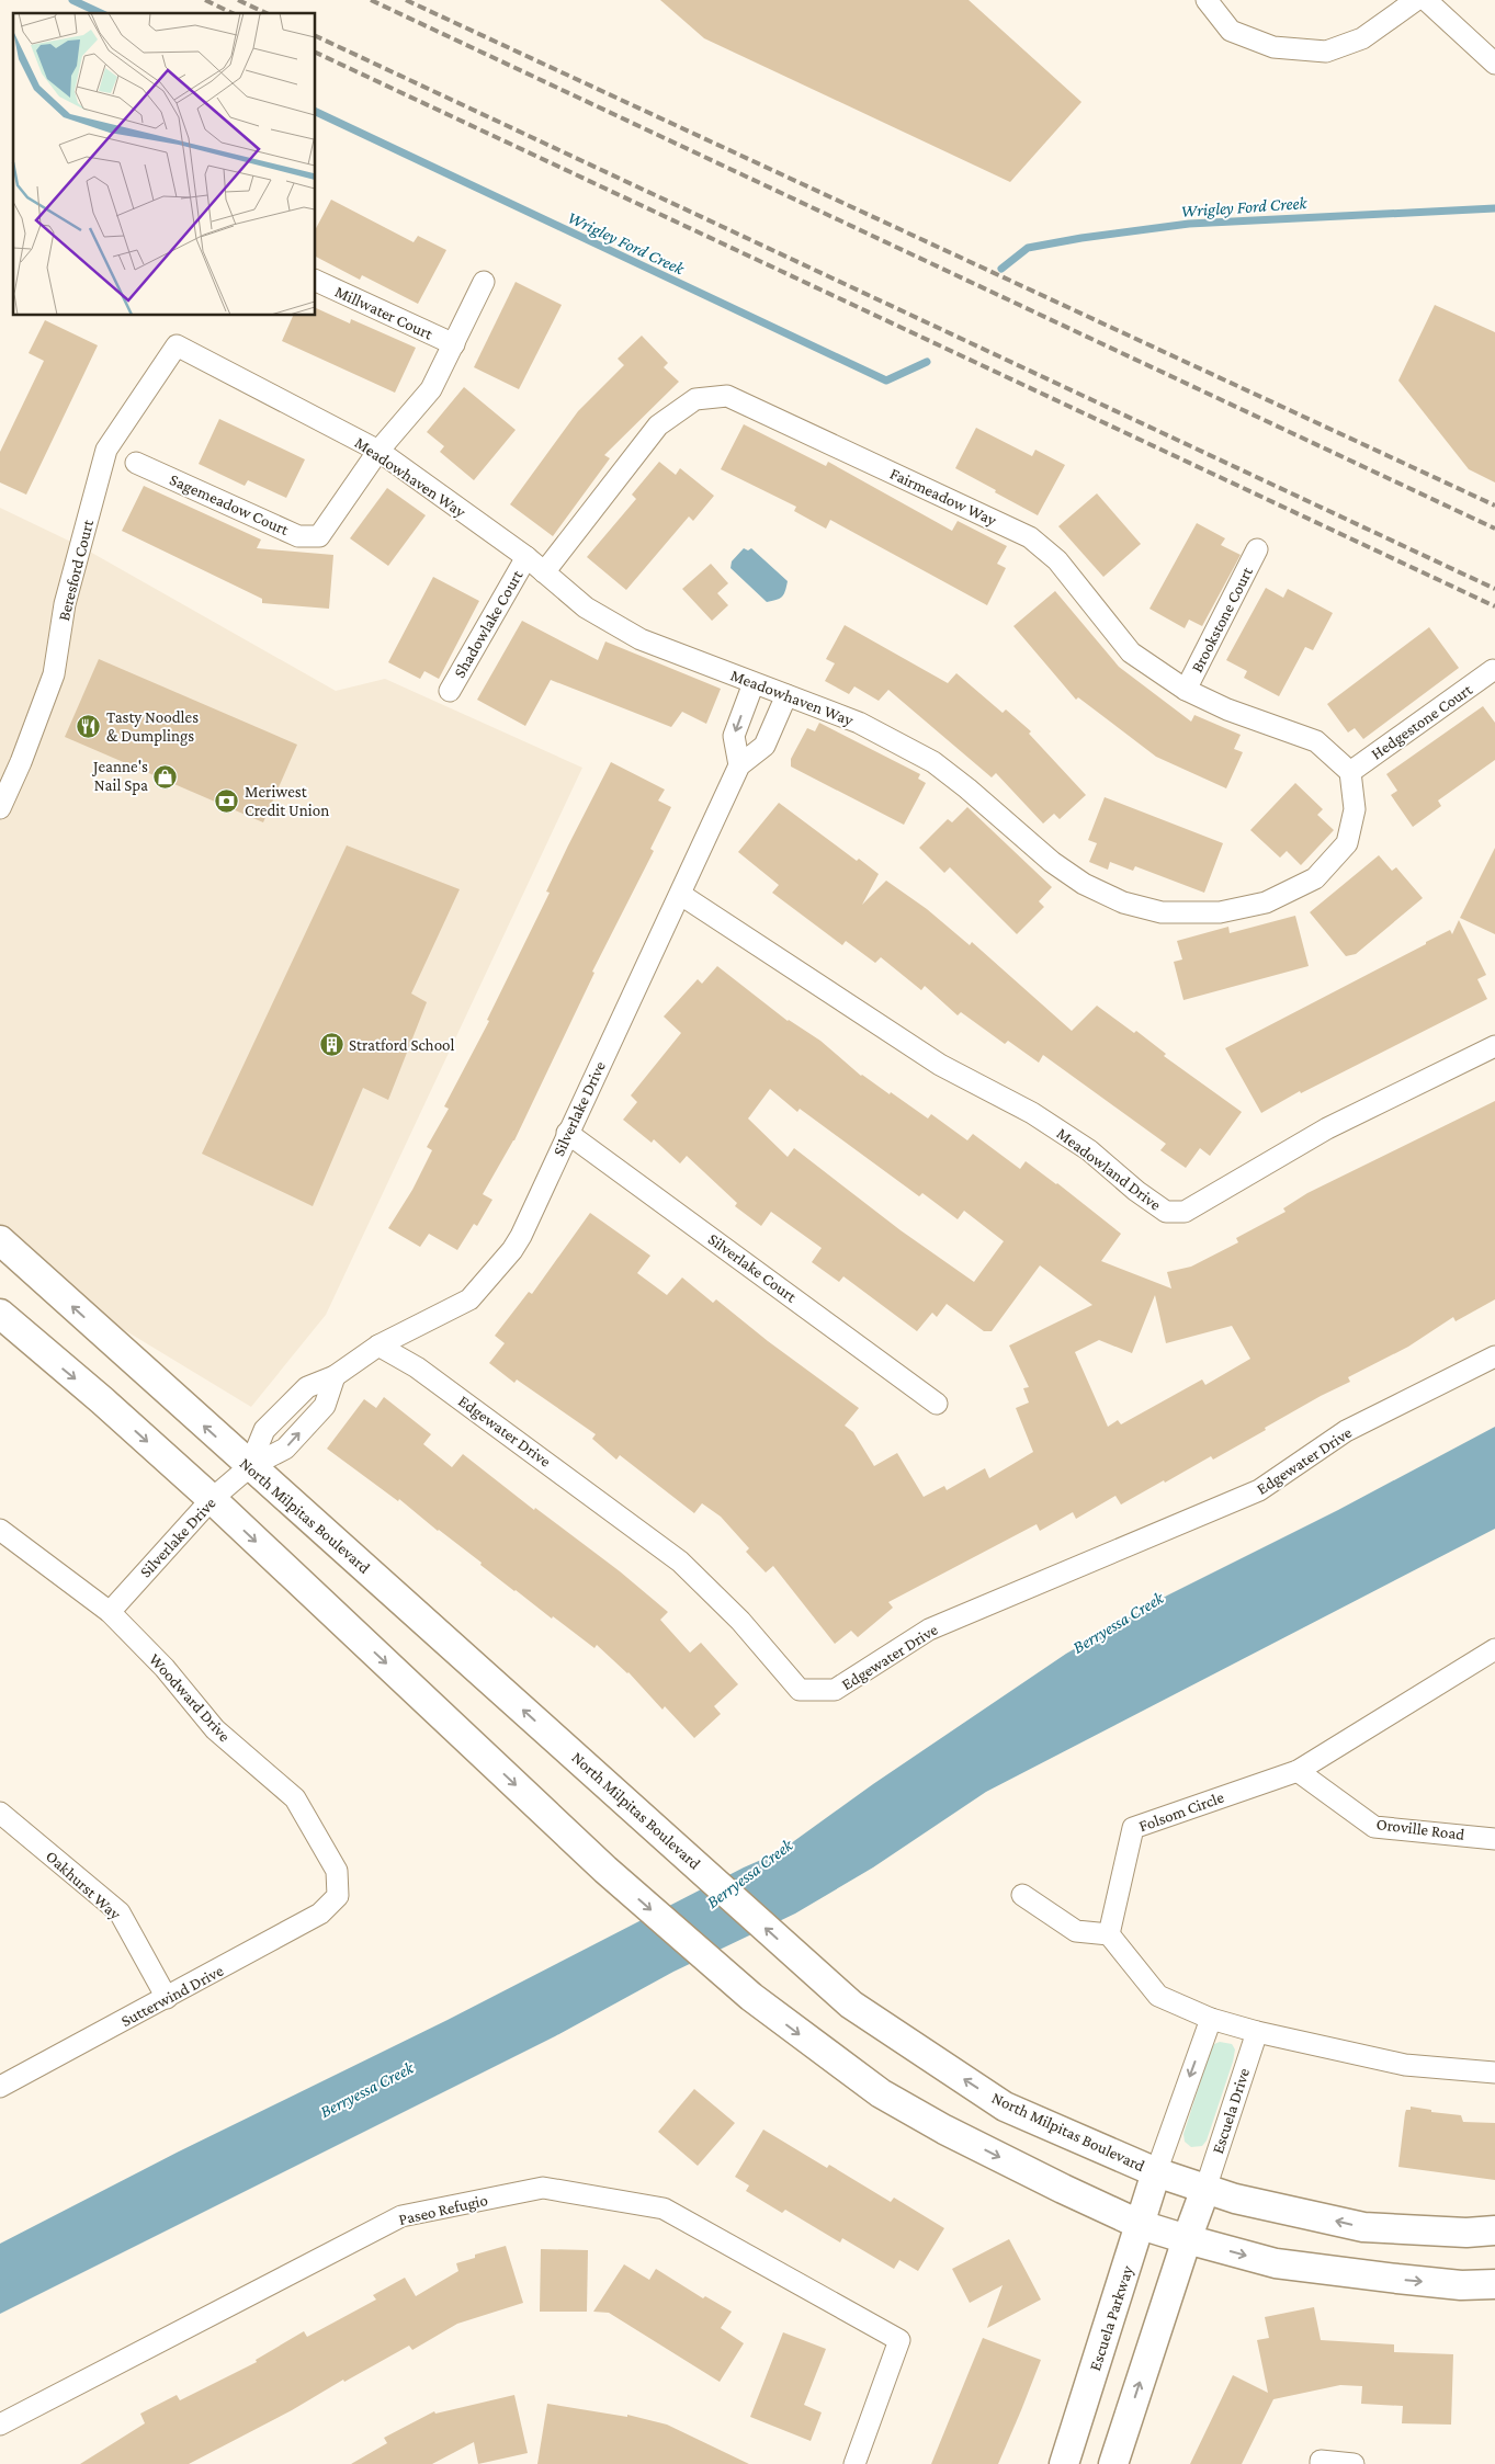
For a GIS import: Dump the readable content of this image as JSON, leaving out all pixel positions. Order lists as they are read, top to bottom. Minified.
{"streets":{"main road":["North Milpitas Boulevard","Escuela Parkway"],"street":["Millwater Court","Meadowhaven Way","Fairmeadow Way","Sagemeadow Court","Beresford Court","Brookstone Court","Shadowlake Court","Hedgestone Court","Silverlake Drive","Meadowland Drive","Silverlake Court","Edgewater Drive","Woodward Drive","Folsom Circle","Oroville Road","Oakhurst Way","Sutterwind Drive","Escuela Drive","Paseo Refugio"]},"crossings":[["Meadowhaven Way","Fairmeadow Way"],["Meadowhaven Way","Sagemeadow Court"],["Meadowhaven Way","Beresford Court"],["Meadowhaven Way","Shadowlake Court"],["Meadowhaven Way","Hedgestone Court"],["Meadowhaven Way","Silverlake Drive"],["Fairmeadow Way","Brookstone Court"],["Fairmeadow Way","Hedgestone Court"],["Silverlake Drive","Meadowland Drive"],["Silverlake Drive","Silverlake Court"],["Silverlake Drive","Edgewater Drive"],["Silverlake Drive","North Milpitas Boulevard"],["Silverlake Drive","Woodward Drive"],["North Milpitas Boulevard","Escuela Drive"],["North Milpitas Boulevard","Escuela Parkway"],["Woodward Drive","Sutterwind Drive"],["Folsom Circle","Oroville Road"],["Oakhurst Way","Sutterwind Drive"]],"water":["Wrigley Ford Creek","Berryessa Creek"],"places":{"restaurant":["Tasty Noodles & Dumplings"],"shop":["Jeanne's Nail Spa"],"bank":["Meriwest Credit Union"],"building":["Stratford School"]}}
